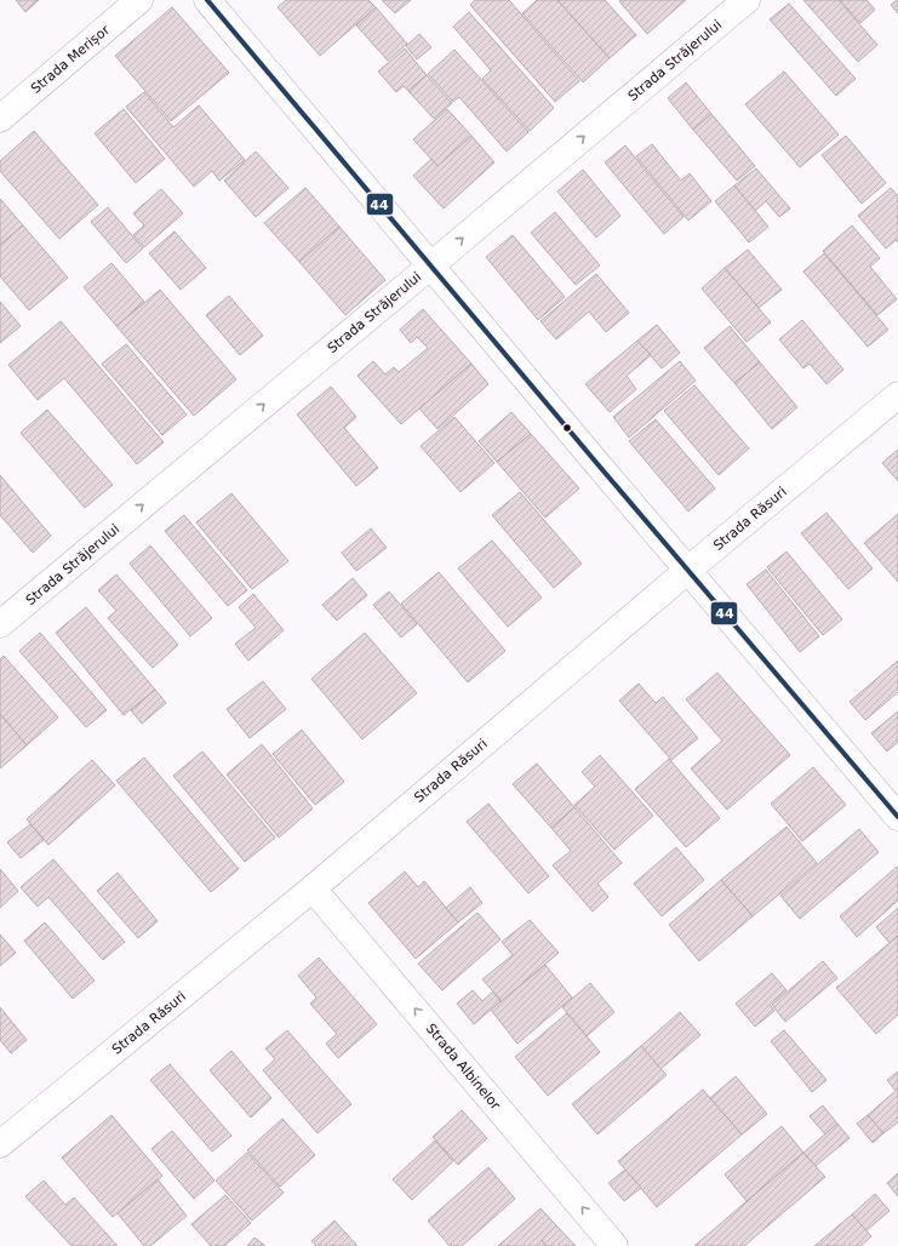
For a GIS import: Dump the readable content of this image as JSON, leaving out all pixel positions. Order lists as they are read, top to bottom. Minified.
{"streets":{"street":["Strada Merișor","Strada Străjerului","Strada Răsuri","Strada Albinelor"]},"crossings":[["Strada Răsuri","Strada Albinelor"]],"one_way":["Strada Străjerului","Strada Albinelor"],"lines":["transit line 44"]}
